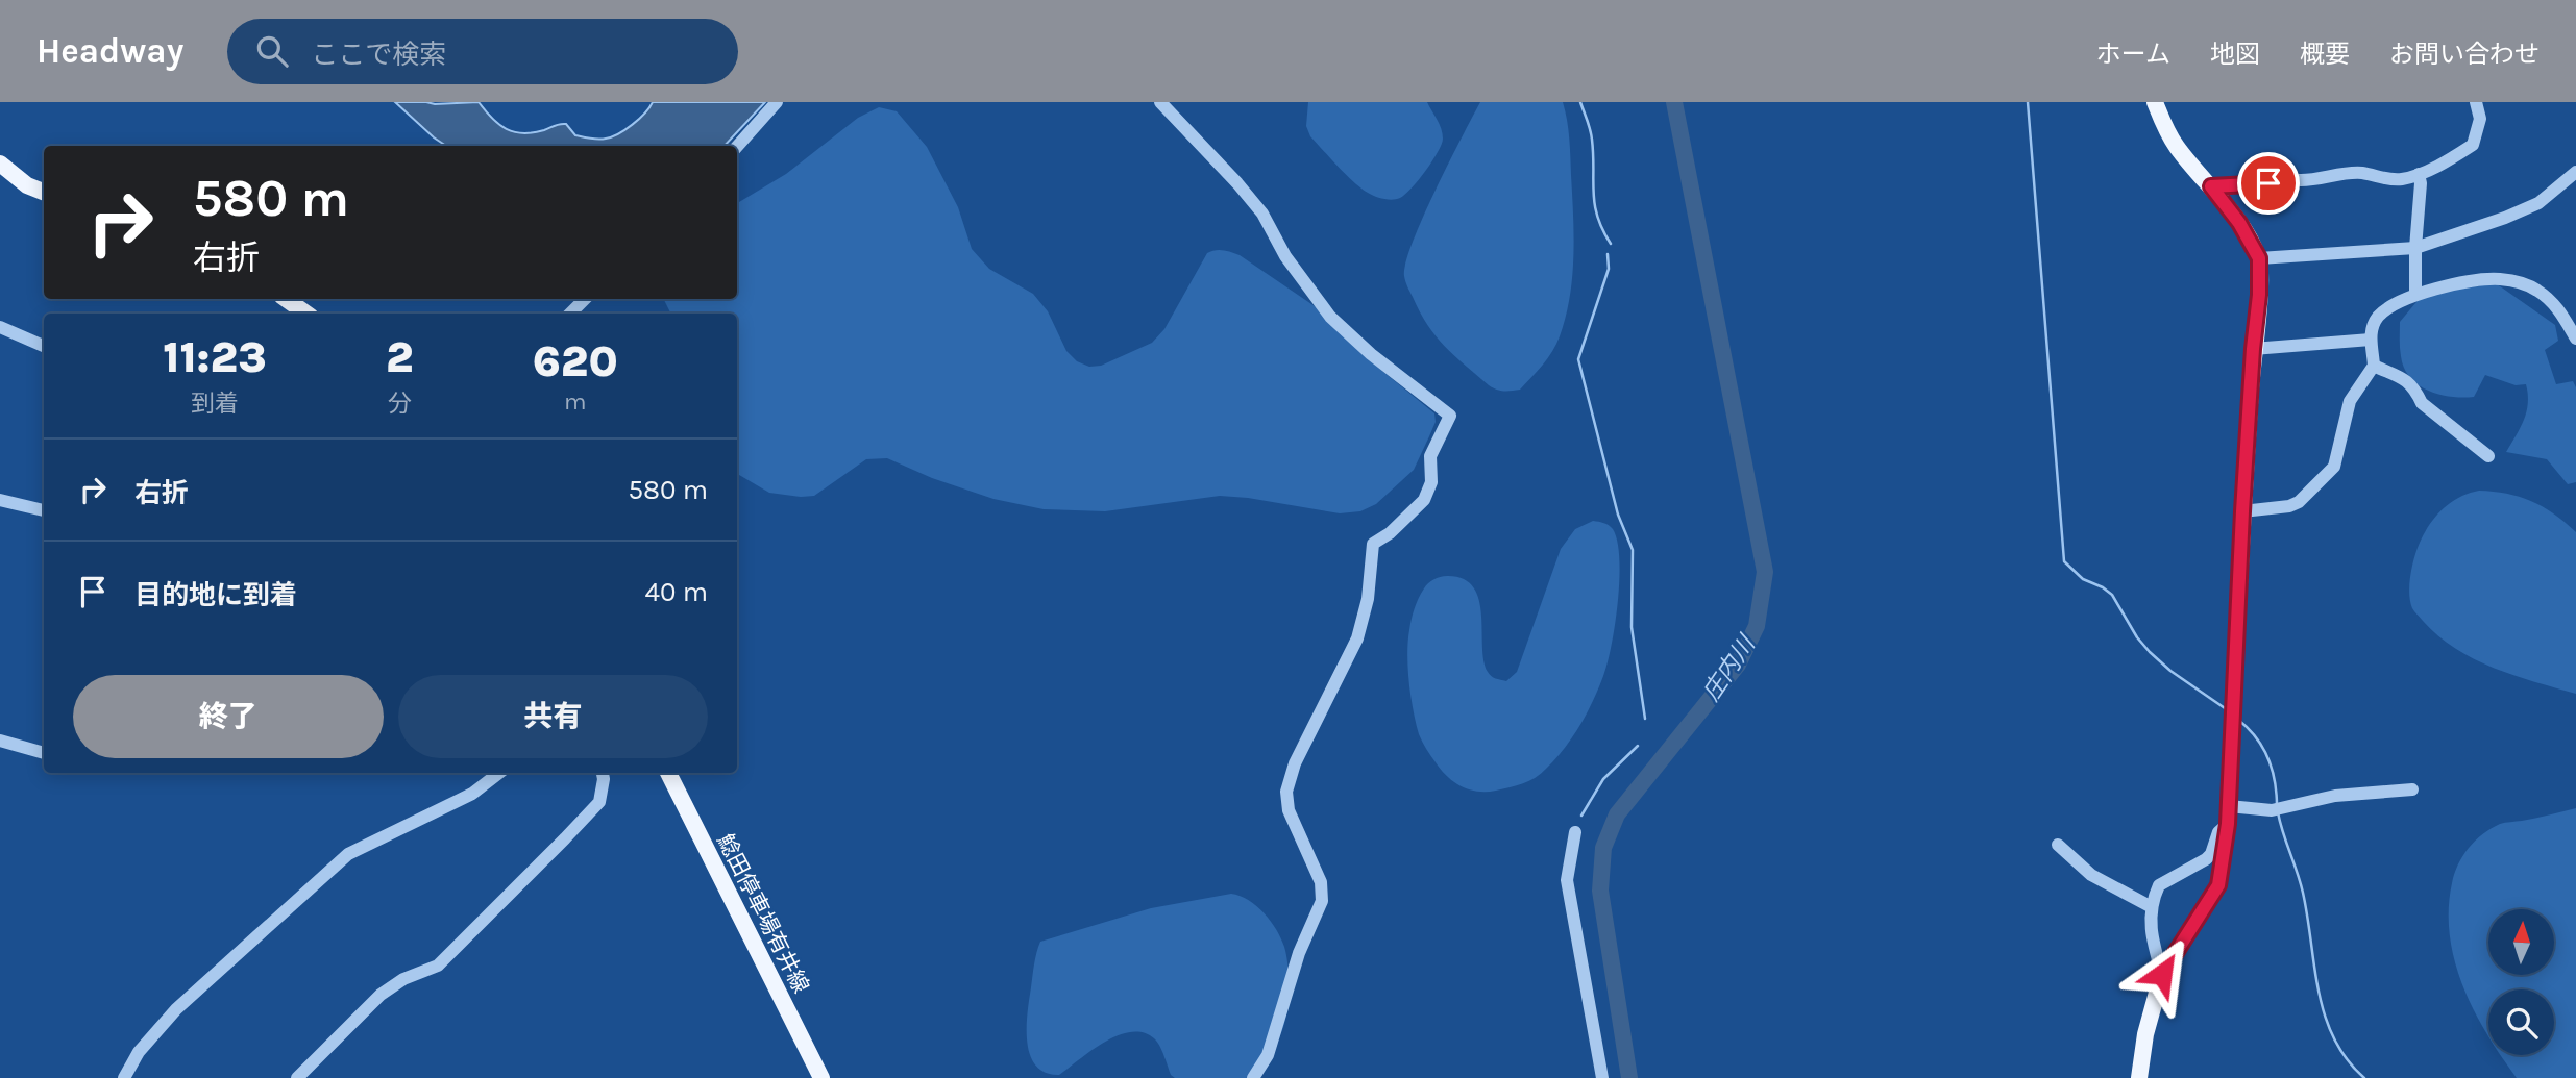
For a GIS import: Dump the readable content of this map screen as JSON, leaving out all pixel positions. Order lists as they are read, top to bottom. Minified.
{"streets":{"main road":["鯰田停車場有井線"]},"water":["庄内川"],"north":"top","page":{"header":"Headway","search":"ここで検索","nav":["ホーム","地図","概要","お問い合わせ"],"turn":["580 m","右折"],"eta":["11:23","到着","2","分","620","m"],"list":[{"name":"右折","value":"580 m"},{"name":"目的地に到着","value":"40 m"}],"buttons":["終了","共有"]}}
